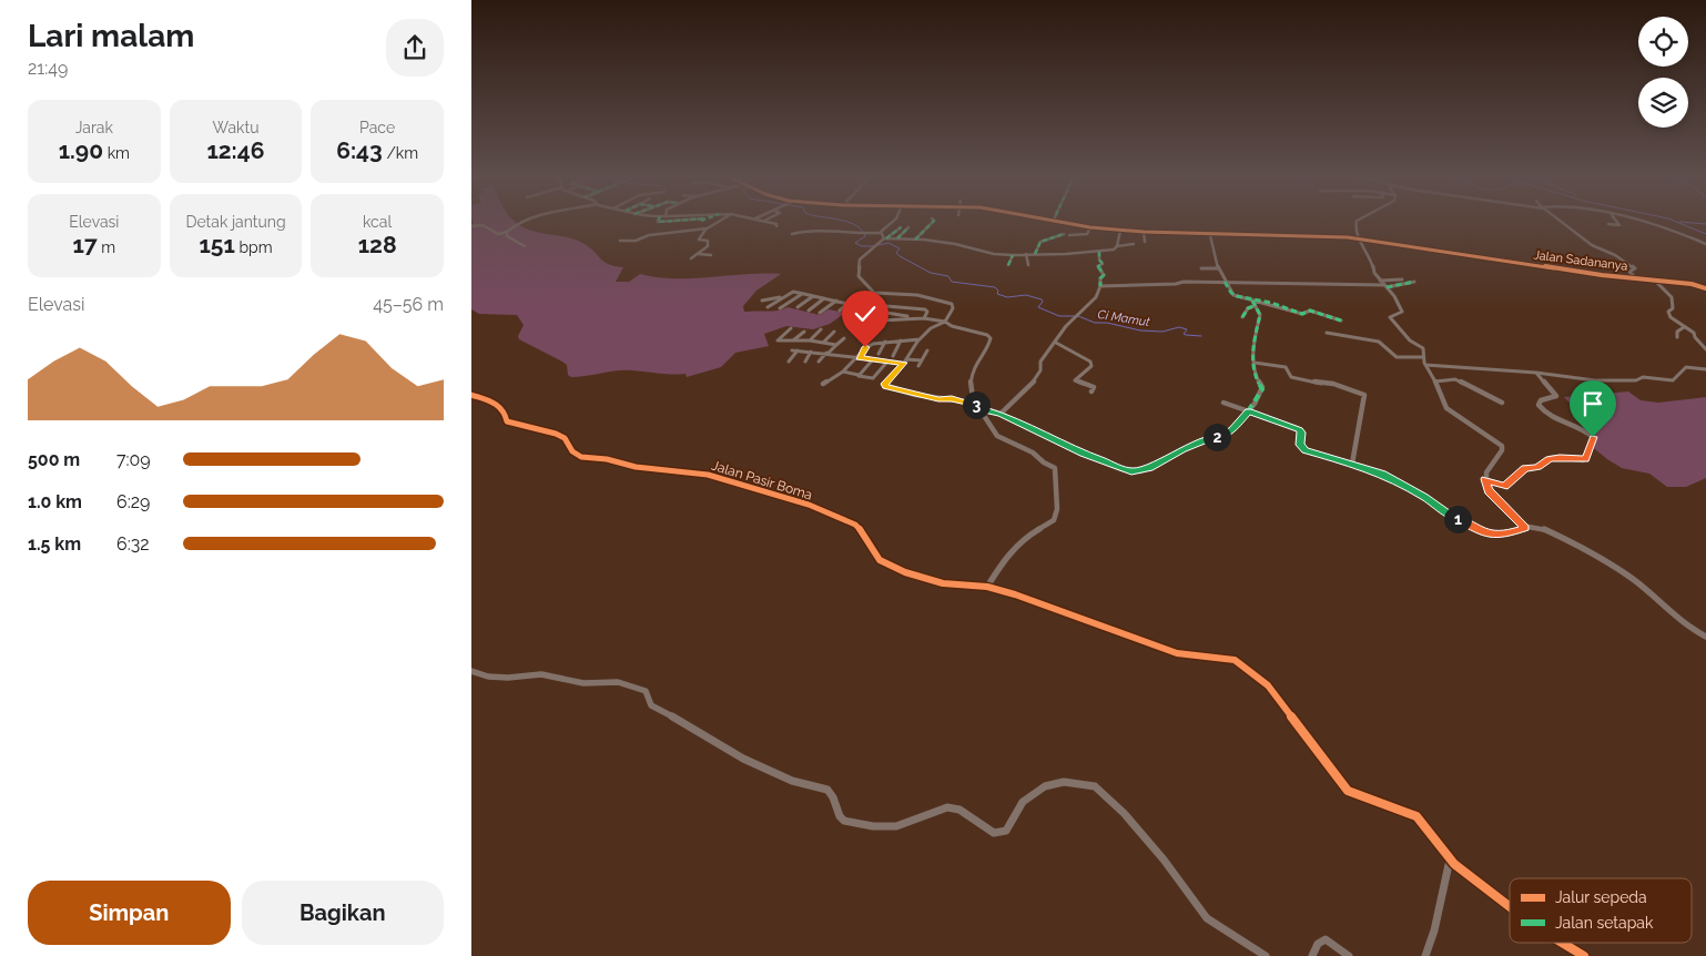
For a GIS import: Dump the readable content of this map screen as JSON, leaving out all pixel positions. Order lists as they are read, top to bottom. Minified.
{"streets":{"street":["Jalan Sadananya","Jalan Pasir Boma"]},"water":["Ci Mamut"],"legend":["Jalur sepeda","Jalan setapak"],"page":{"heading":["Lari malam","21:49"],"stats":[["Jarak","1.90 km"],["Waktu","12:46"],["Pace","6:43 /km"],["Elevasi","17 m"],["Detak jantung","151 bpm"],["kcal","128"]],"chart":["Elevasi","45–56 m"],"pins":["3","2","1"],"list":[{"name":"500 m","note":"7:09"},{"name":"1.0 km","note":"6:29"},{"name":"1.5 km","note":"6:32"}],"buttons":["Simpan","Bagikan"]}}
